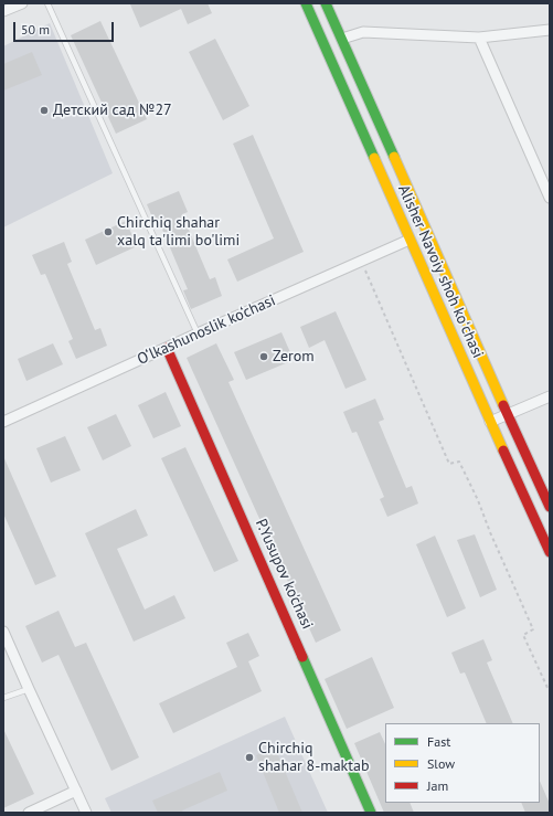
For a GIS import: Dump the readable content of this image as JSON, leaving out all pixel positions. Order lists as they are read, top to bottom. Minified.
{"streets":{"main road":["Alisher Navoiy shoh koʻchasi","P.Yusupov ko'chasi"],"street":["O‘lkashunoslik ko‘chasi"]},"crossings":[["Alisher Navoiy shoh koʻchasi","O‘lkashunoslik ko‘chasi"],["O‘lkashunoslik ko‘chasi","P.Yusupov ko'chasi"]],"places":["Детский сад №27","Chirchiq shahar xalq ta'limi bo'limi","Zerom","Chirchiq shahar 8-maktab"],"legend":["Fast","Slow","Jam"],"scale_bar":"50 m"}
